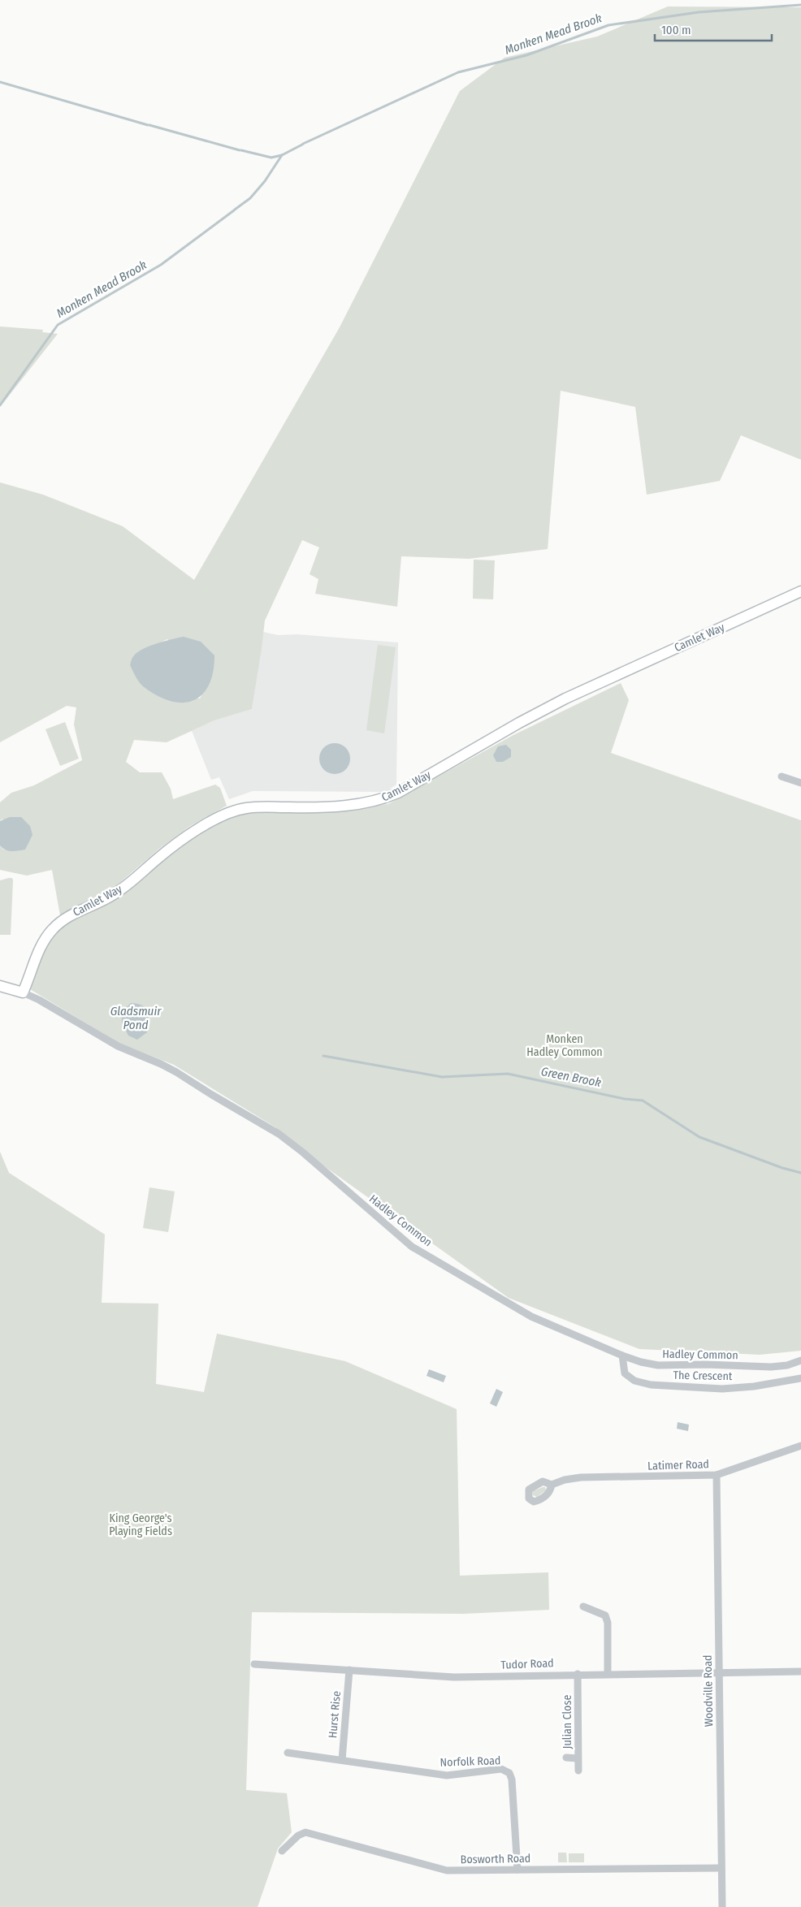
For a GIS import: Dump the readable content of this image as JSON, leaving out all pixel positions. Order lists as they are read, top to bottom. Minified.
{"streets":{"street":["Camlet Way","Hadley Common","The Crescent","Latimer Road","Tudor Road","Woodville Road","Hurst Rise","Julian Close","Norfolk Road","Bosworth Road"]},"crossings":[["Camlet Way","Hadley Common"],["Hadley Common","The Crescent"],["Latimer Road","Woodville Road"],["Tudor Road","Woodville Road"],["Tudor Road","Hurst Rise"],["Tudor Road","Julian Close"],["Woodville Road","Bosworth Road"],["Hurst Rise","Norfolk Road"],["Norfolk Road","Bosworth Road"]],"water":["Monken Mead Brook","Gladsmuir Pond","Green Brook"],"parks":["Monken Hadley Common","King George's Playing Fields"],"scale_bar":"100 m"}
